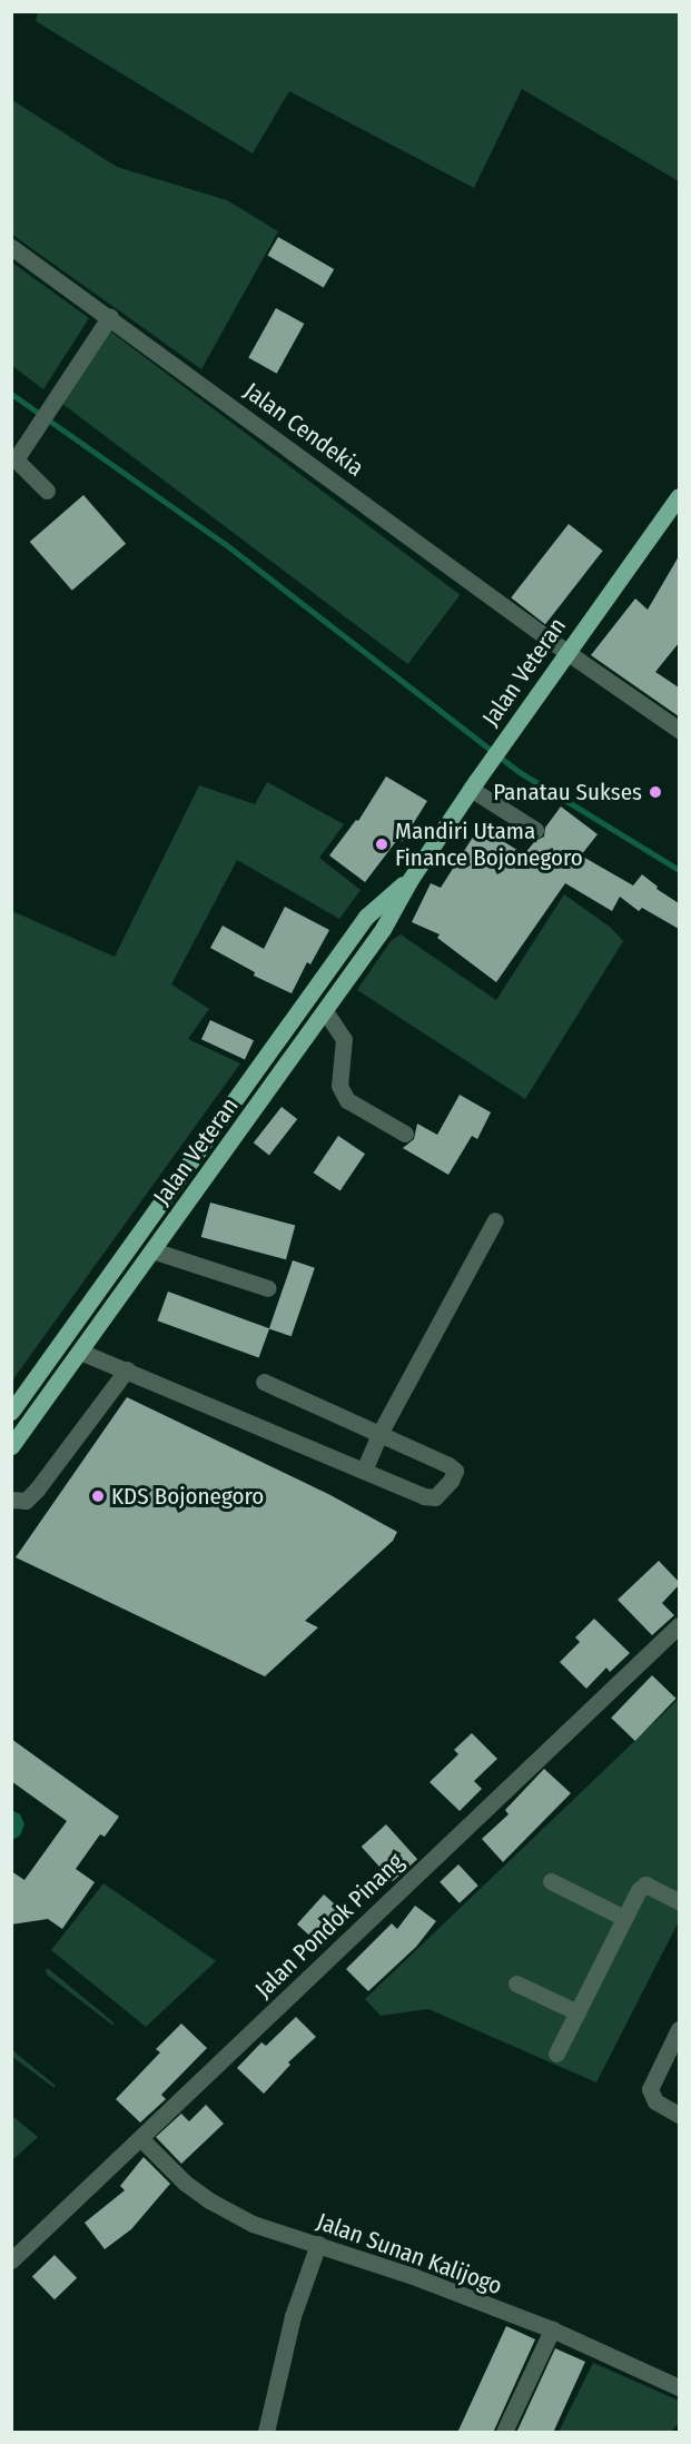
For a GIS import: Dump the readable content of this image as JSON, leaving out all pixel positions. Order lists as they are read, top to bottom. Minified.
{"streets":{"main road":["Jalan Veteran"],"street":["Jalan Cendekia","Jalan Pondok Pinang","Jalan Sunan Kalijogo"]},"crossings":[["Jalan Cendekia","Jalan Veteran"],["Jalan Pondok Pinang","Jalan Sunan Kalijogo"]],"places":["Panatau Sukses","Mandiri Utama Finance Bojonegoro","KDS Bojonegoro"]}
